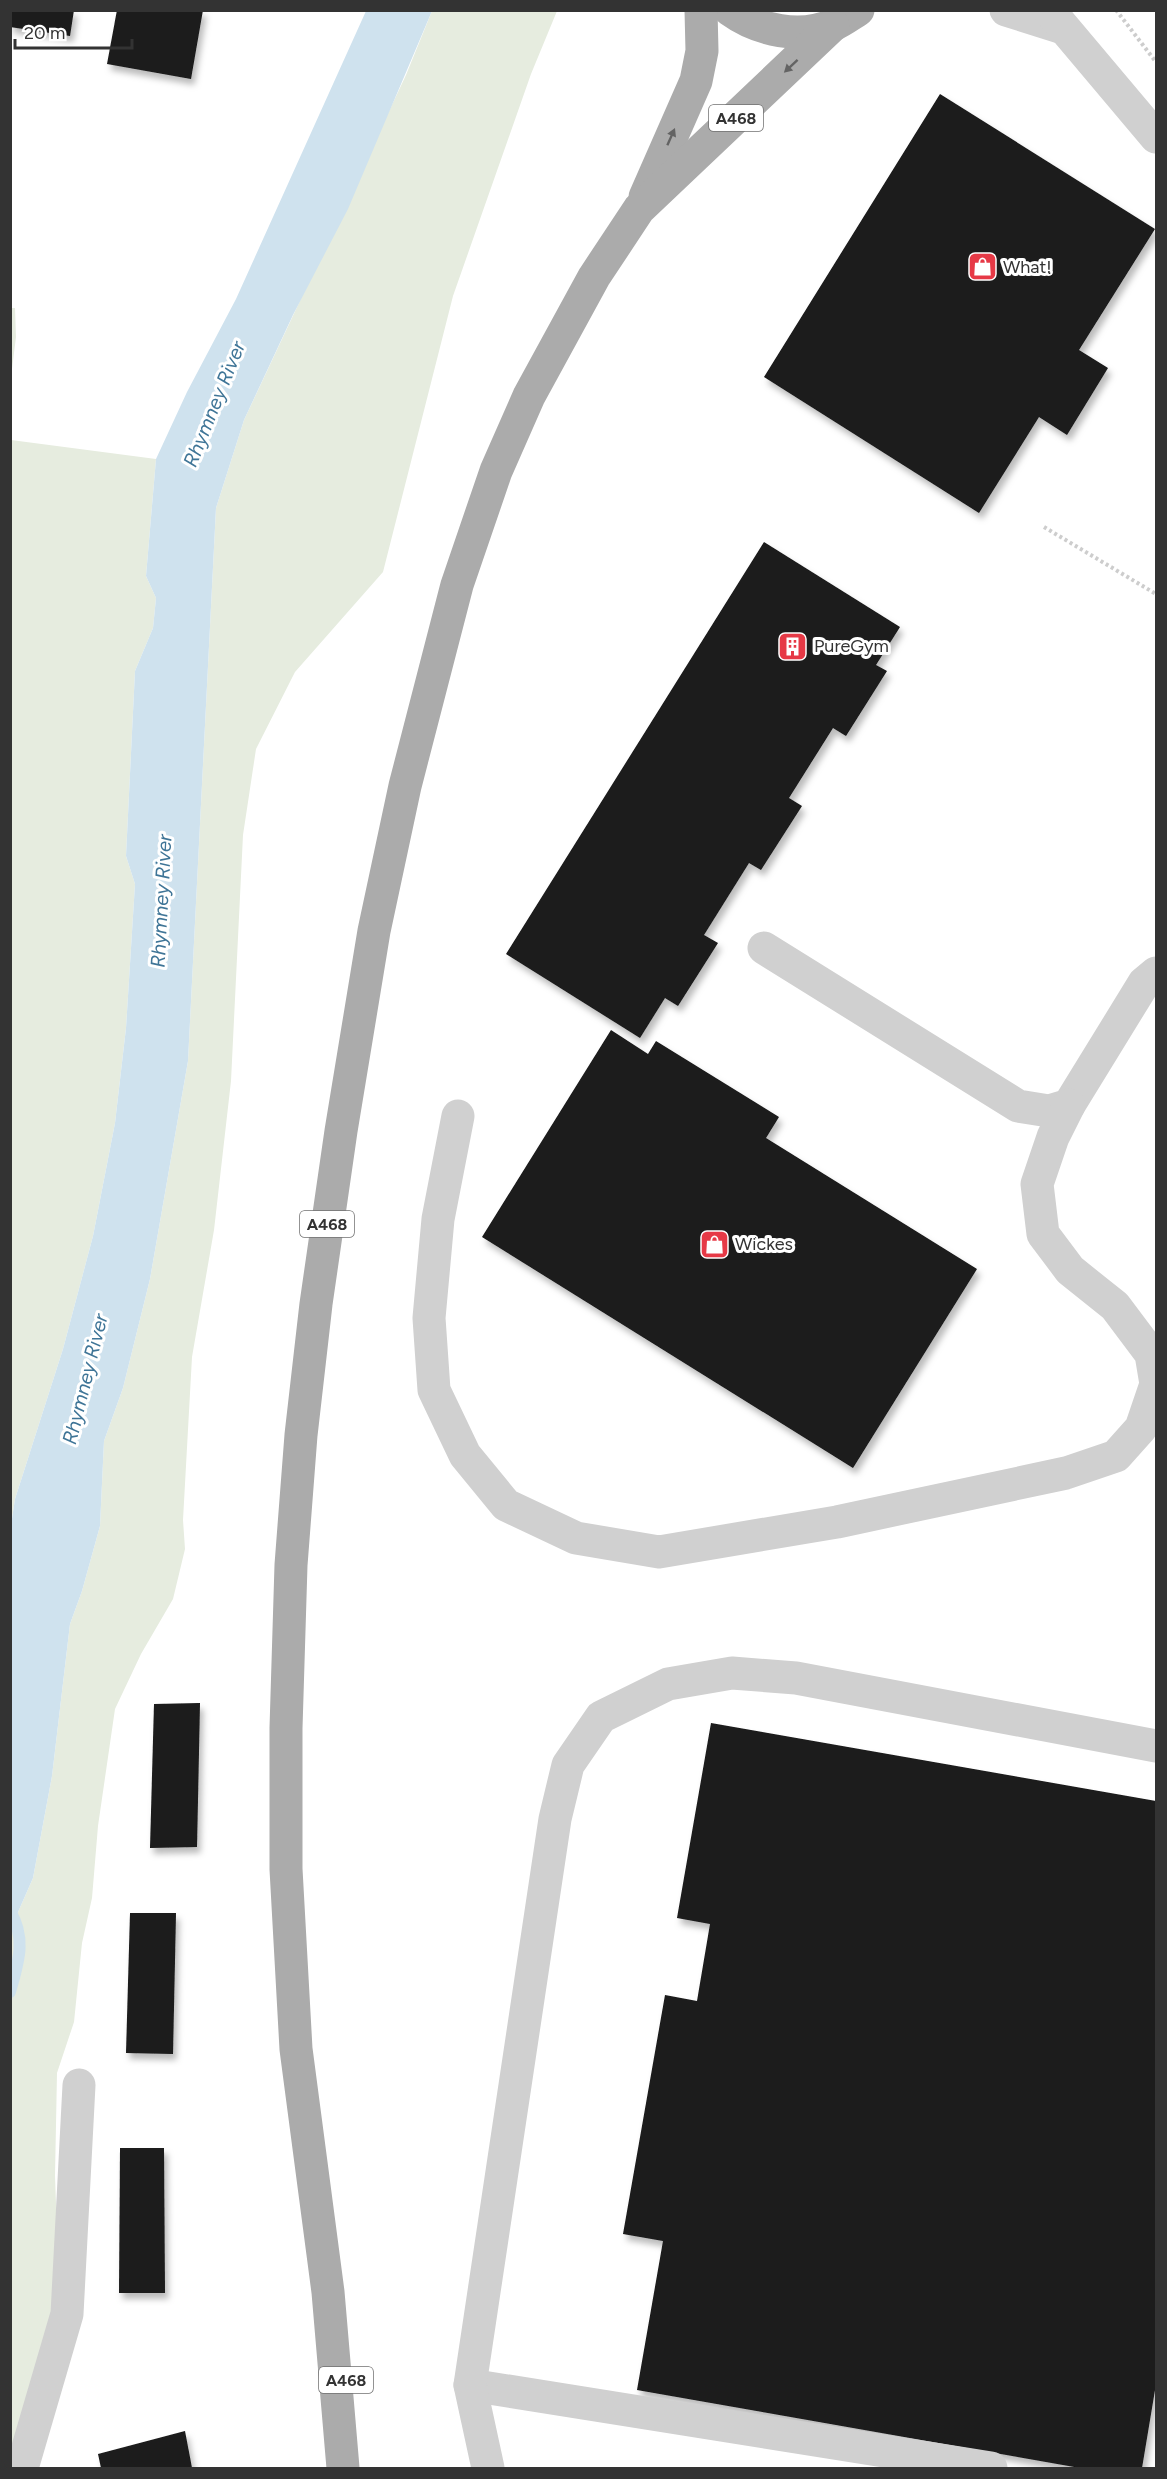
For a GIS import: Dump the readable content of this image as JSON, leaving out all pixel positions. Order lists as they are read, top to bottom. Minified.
{"streets":{"main road":["A468"]},"water":["Rhymney River"],"places":{"shop":["What!","Wickes"],"building":["PureGym"]},"scale_bar":"20 m"}
